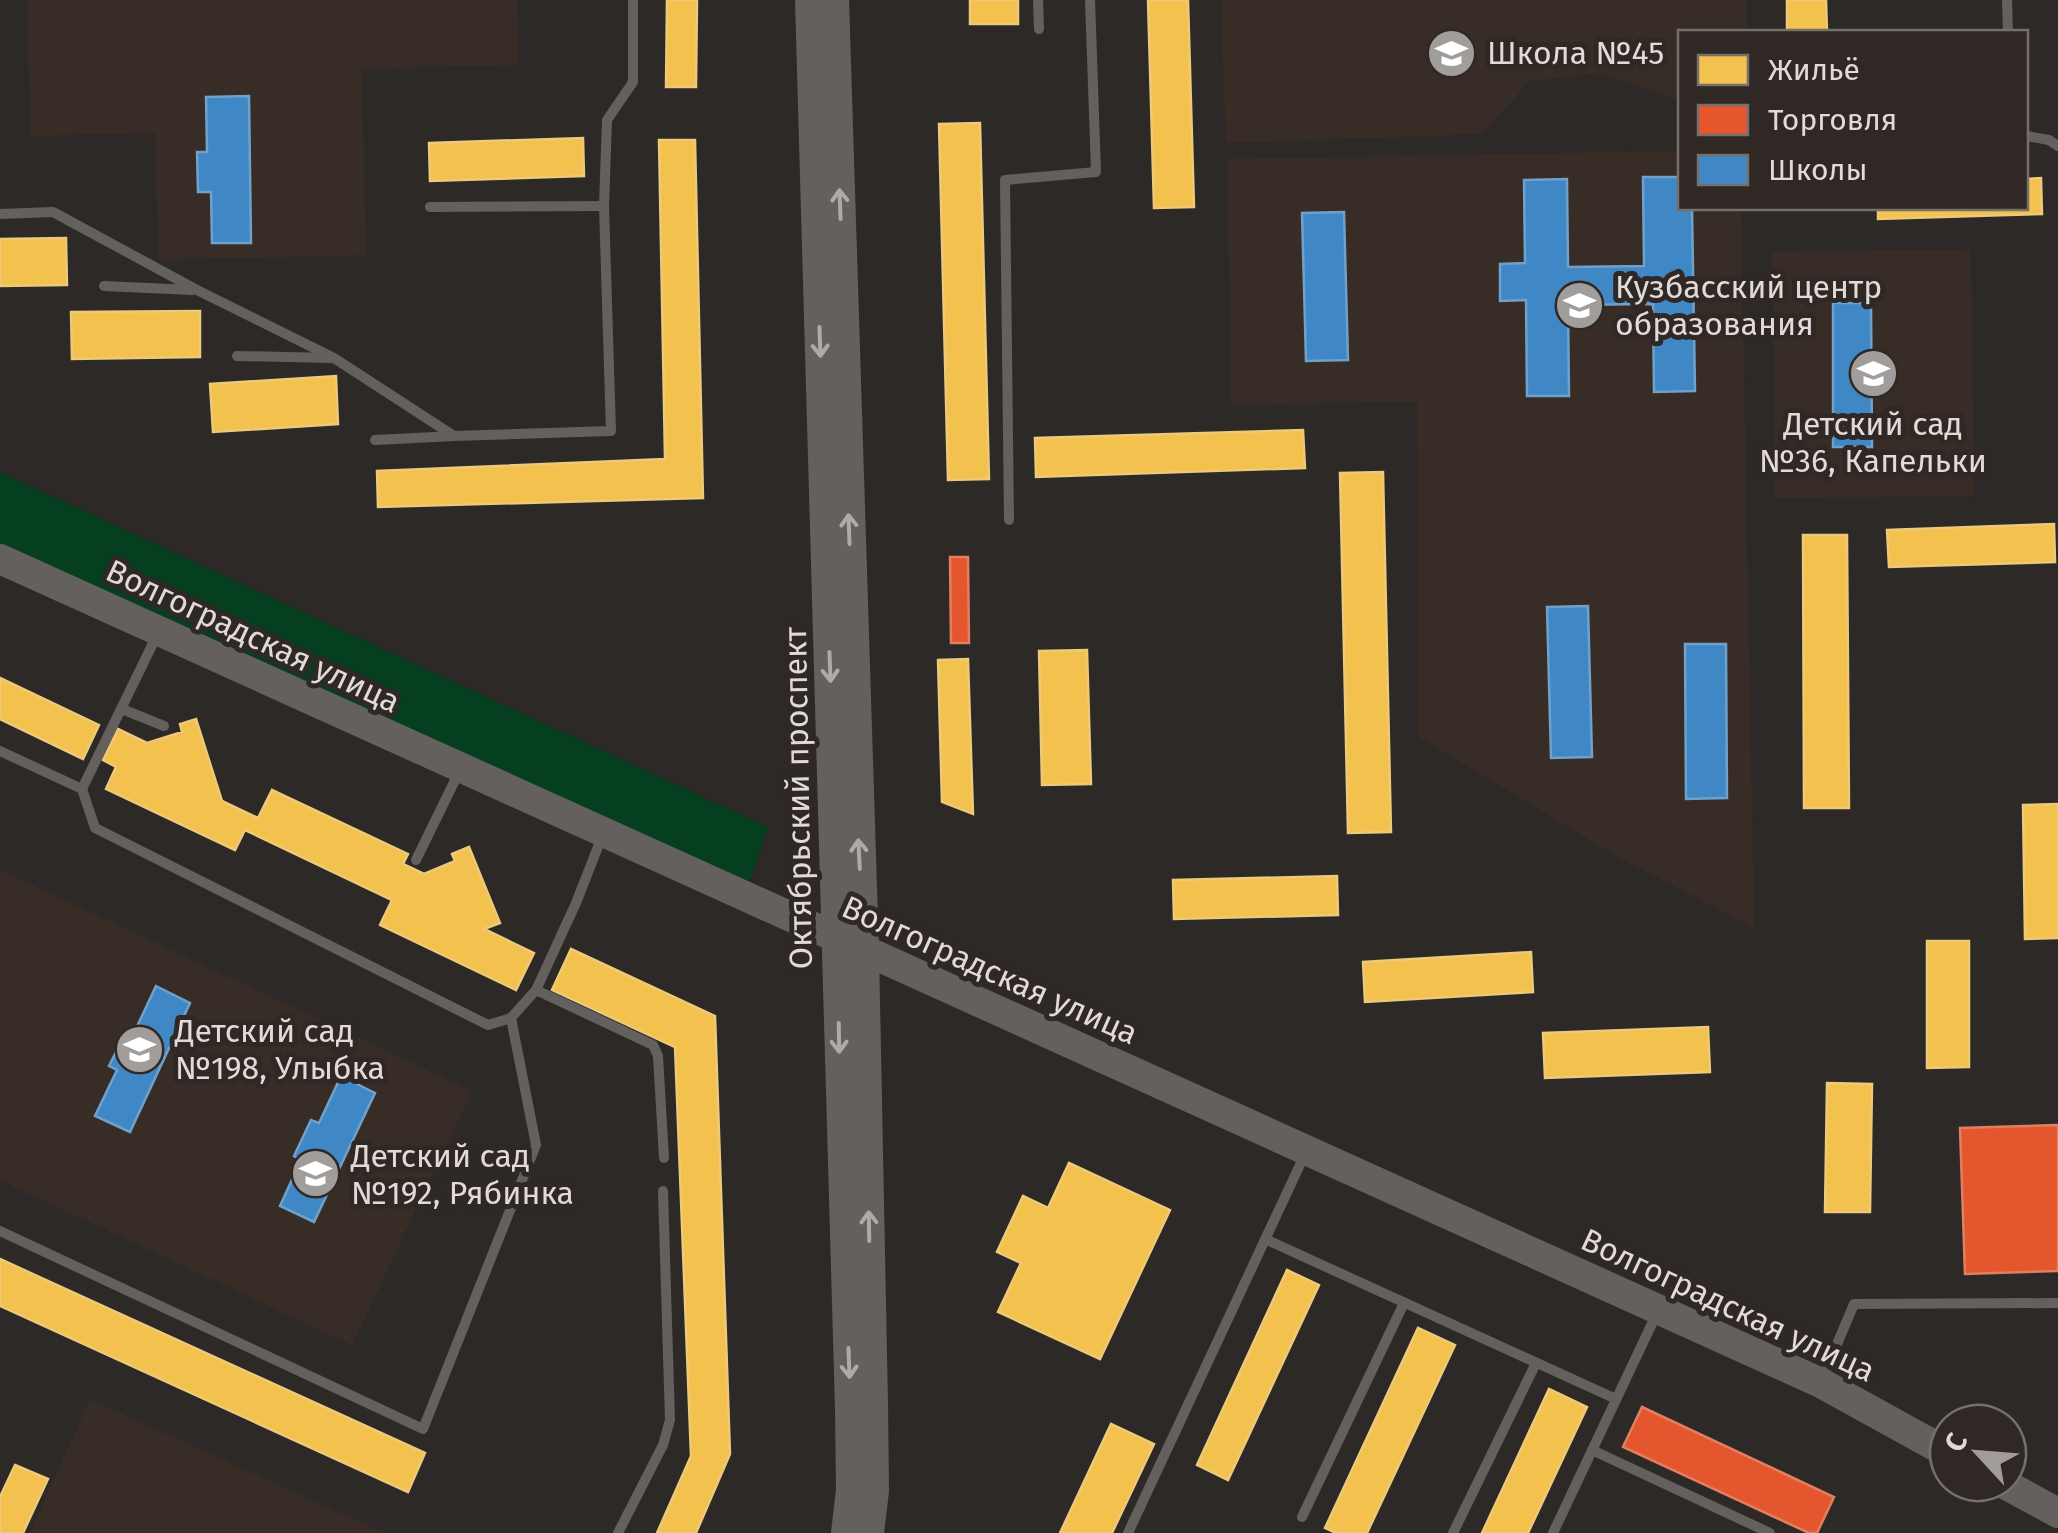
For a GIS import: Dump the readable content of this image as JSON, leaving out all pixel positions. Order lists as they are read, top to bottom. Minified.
{"streets":{"main road":["Волгоградская улица","Октябрьский проспект"]},"crossings":[["Волгоградская улица","Октябрьский проспект"]],"places":{"school or university":["Школа №45","Кузбасский центр образования","Детский сад №36, Капельки","Детский сад №198, Улыбка","Детский сад №192, Рябинка"]},"legend":["Жильё","Торговля","Школы"],"north":"top left"}
